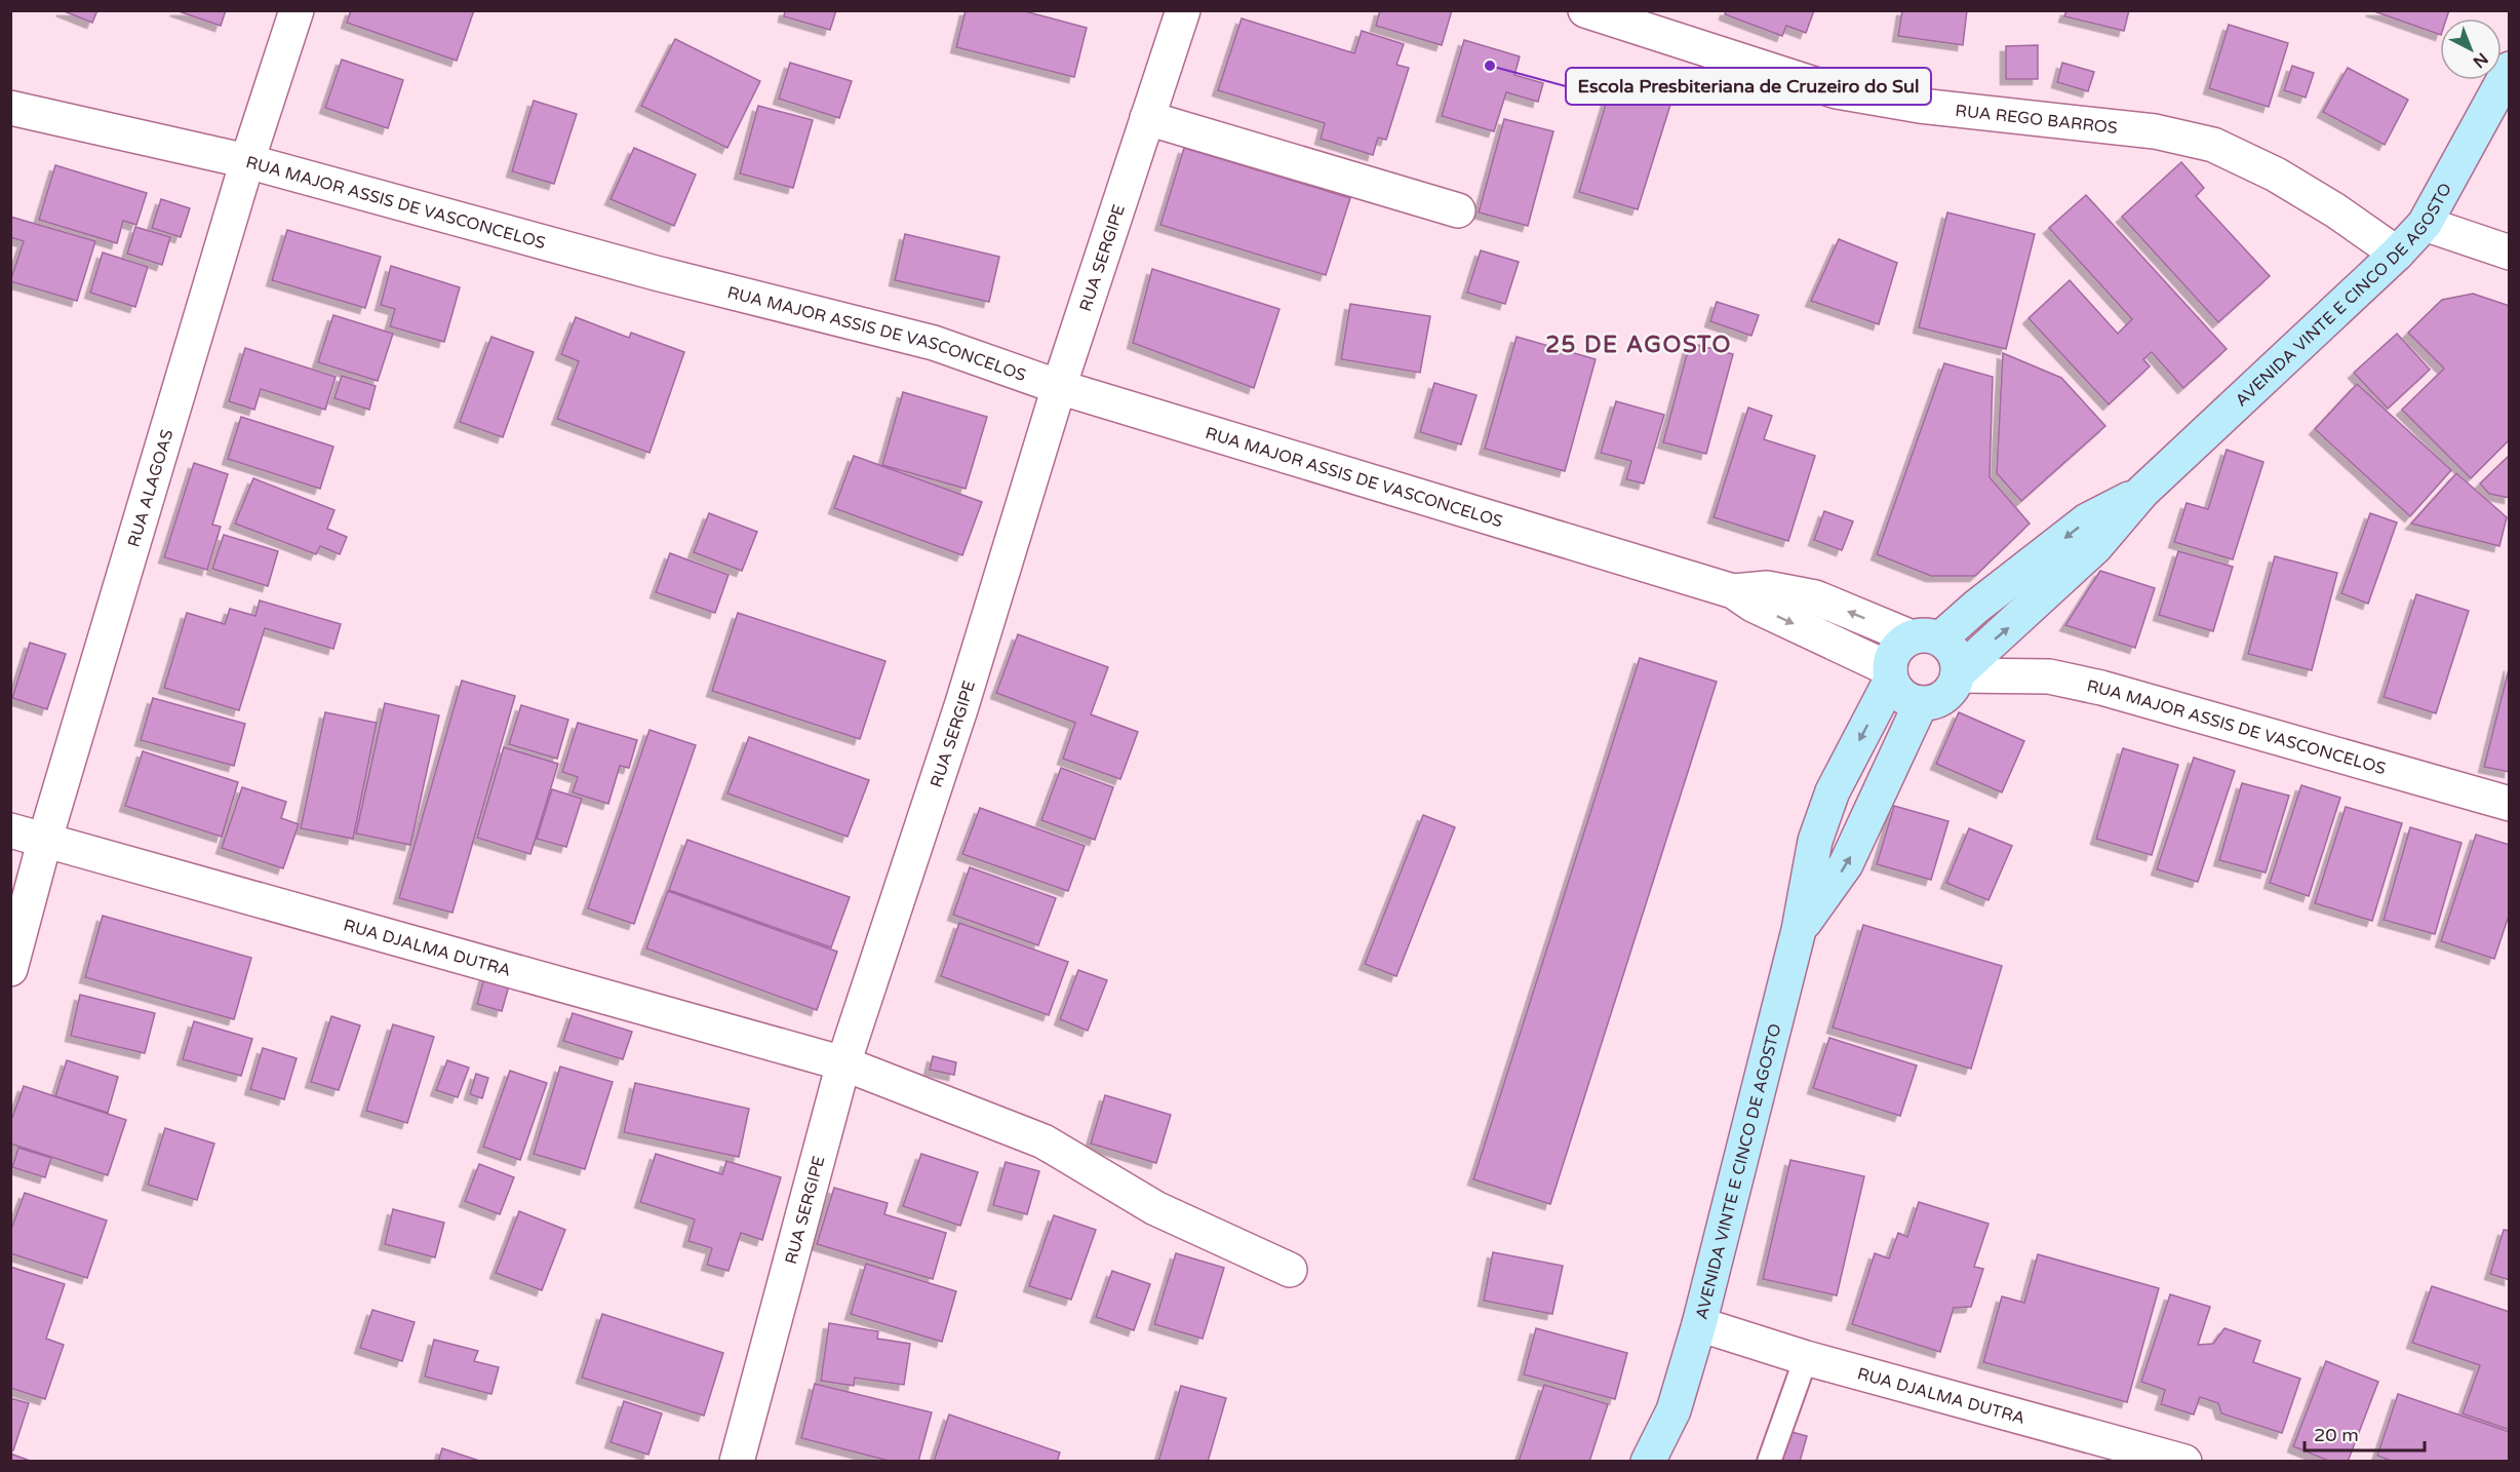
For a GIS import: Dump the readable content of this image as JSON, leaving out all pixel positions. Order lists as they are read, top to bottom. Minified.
{"streets":{"main road":["AVENIDA VINTE E CINCO DE AGOSTO"],"street":["RUA REGO BARROS","RUA MAJOR ASSIS DE VASCONCELOS","RUA SERGIPE","RUA ALAGOAS","RUA DJALMA DUTRA"]},"crossings":[["RUA REGO BARROS","AVENIDA VINTE E CINCO DE AGOSTO"],["RUA MAJOR ASSIS DE VASCONCELOS","RUA SERGIPE"],["RUA MAJOR ASSIS DE VASCONCELOS","AVENIDA VINTE E CINCO DE AGOSTO"],["RUA MAJOR ASSIS DE VASCONCELOS","RUA ALAGOAS"],["RUA SERGIPE","RUA DJALMA DUTRA"],["AVENIDA VINTE E CINCO DE AGOSTO","RUA DJALMA DUTRA"],["RUA ALAGOAS","RUA DJALMA DUTRA"]],"districts":["25 DE AGOSTO"],"places":["Escola Presbiteriana de Cruzeiro do Sul"],"scale_bar":"20 m","north":"bottom right"}
